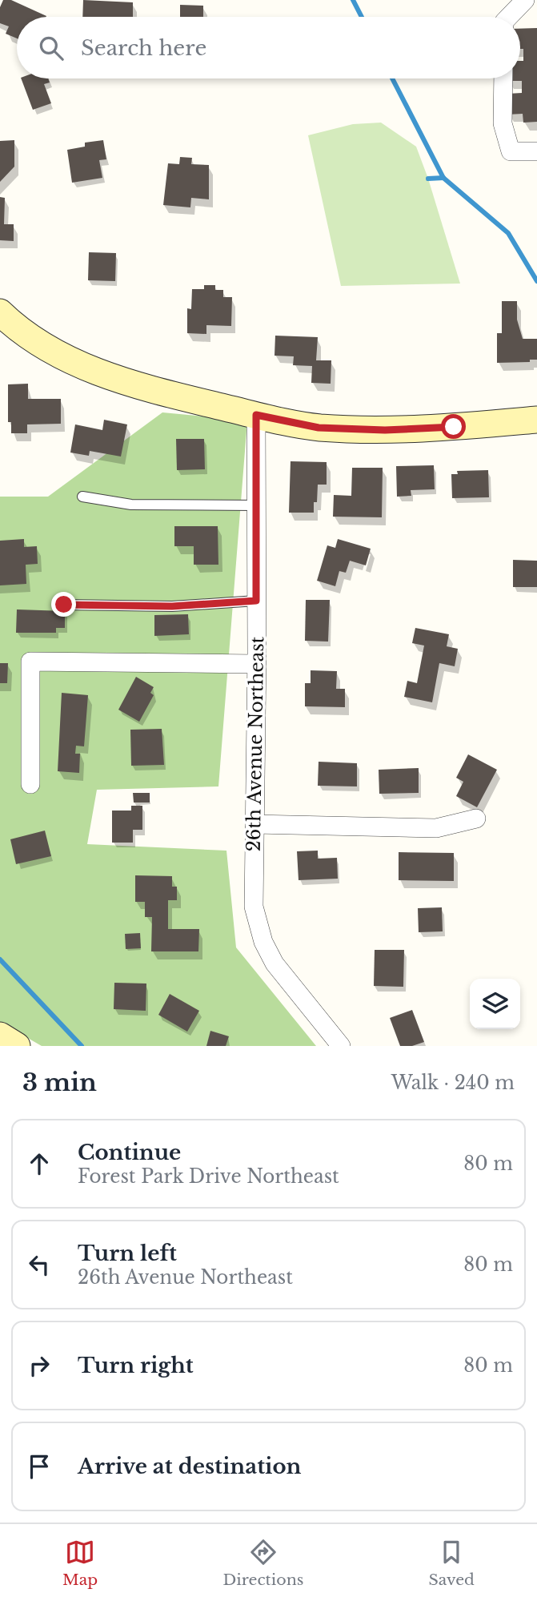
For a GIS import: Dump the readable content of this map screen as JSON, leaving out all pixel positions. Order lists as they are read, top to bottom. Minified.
{"streets":{"street":["26th Avenue Northeast"]},"page":{"search":"Search here","heading":["3 min","Walk · 240 m"],"list":[["Continue","Forest Park Drive Northeast","80 m"],["Turn left","26th Avenue Northeast","80 m"],["Turn right","80 m"],"Arrive at destination"],"nav":["Map","Directions","Saved"]}}
